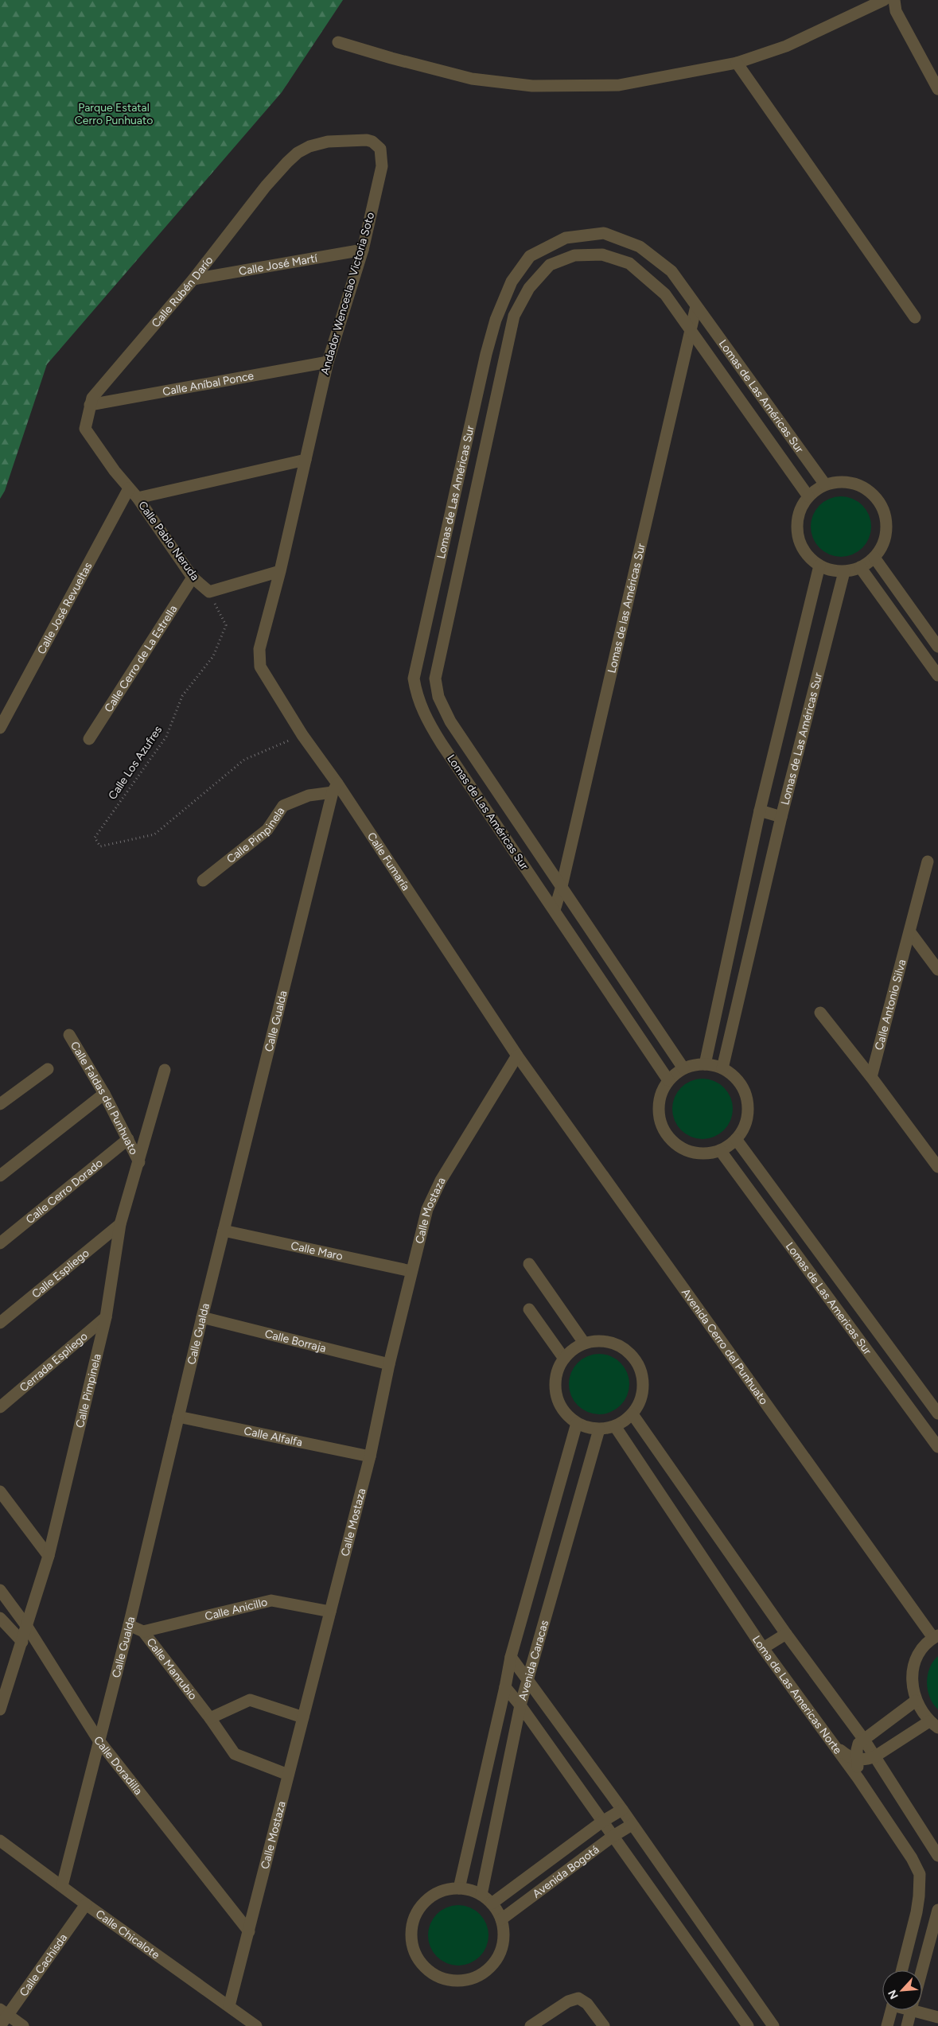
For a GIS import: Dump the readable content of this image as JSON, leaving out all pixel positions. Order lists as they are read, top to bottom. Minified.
{"streets":{"street":["Calle José Martí","Calle Rubén Darío","Andador Wenceslao Victoria Soto","Calle Aníbal Ponce","Lomas de Las Américas Sur","Calle Pablo Neruda","Calle José Revueltas","Lomas de las Américas Sur","Calle Cerro de La Estrella","Calle Pimpinela","Calle Fumaría","Calle Antonio Silva","Calle Gualda","Calle Faldas del Punhuato","Calle Cerro Dorado","Calle Mostaza","Calle Maro","Calle Espliego","Lomas de Las Americas Sur","Calle Borraja","Avenida Cerro del Punhuato","Cerrada Espliego","Calle Alfalfa","Calle Anicillo","Avenida Caracas","Calle Manrubio","Loma de Las Americas Norte","Calle Doradilla","Avenida Bogotá","Calle Chicalote","Calle Cachisda"],"path":["Calle Los Azufres"]},"crossings":[["Calle José Martí","Calle Rubén Darío"],["Calle José Martí","Andador Wenceslao Victoria Soto"],["Calle Rubén Darío","Andador Wenceslao Victoria Soto"],["Calle Rubén Darío","Calle Aníbal Ponce"],["Calle Rubén Darío","Calle Pablo Neruda"],["Calle Rubén Darío","Calle José Revueltas"],["Andador Wenceslao Victoria Soto","Calle Aníbal Ponce"],["Andador Wenceslao Victoria Soto","Calle Fumaría"],["Lomas de Las Américas Sur","Lomas de las Américas Sur"],["Lomas de Las Américas Sur","Lomas de Las Americas Sur"],["Calle Pablo Neruda","Calle José Revueltas"],["Calle Pablo Neruda","Calle Cerro de La Estrella"],["Calle Pablo Neruda","Calle Los Azufres"],["Calle Los Azufres","Calle Fumaría"],["Calle Pimpinela","Calle Fumaría"],["Calle Pimpinela","Calle Gualda"],["Calle Pimpinela","Calle Faldas del Punhuato"],["Calle Pimpinela","Calle Espliego"],["Calle Pimpinela","Cerrada Espliego"],["Calle Pimpinela","Calle Doradilla"],["Calle Fumaría","Calle Gualda"],["Calle Fumaría","Calle Mostaza"],["Calle Fumaría","Avenida Cerro del Punhuato"],["Calle Gualda","Calle Maro"],["Calle Gualda","Calle Borraja"],["Calle Gualda","Calle Alfalfa"],["Calle Gualda","Calle Manrubio"],["Calle Gualda","Calle Doradilla"],["Calle Gualda","Calle Chicalote"],["Calle Faldas del Punhuato","Calle Cerro Dorado"],["Calle Mostaza","Calle Maro"],["Calle Mostaza","Calle Borraja"],["Calle Mostaza","Avenida Cerro del Punhuato"],["Calle Mostaza","Calle Alfalfa"],["Calle Mostaza","Calle Anicillo"],["Calle Mostaza","Calle Manrubio"],["Calle Mostaza","Calle Doradilla"],["Calle Mostaza","Calle Chicalote"],["Calle Anicillo","Calle Manrubio"],["Avenida Caracas","Loma de Las Americas Norte"],["Avenida Caracas","Avenida Bogotá"],["Calle Chicalote","Calle Cachisda"]],"parks":["Parque Estatal Cerro Punhuato"],"north":"bottom left"}
